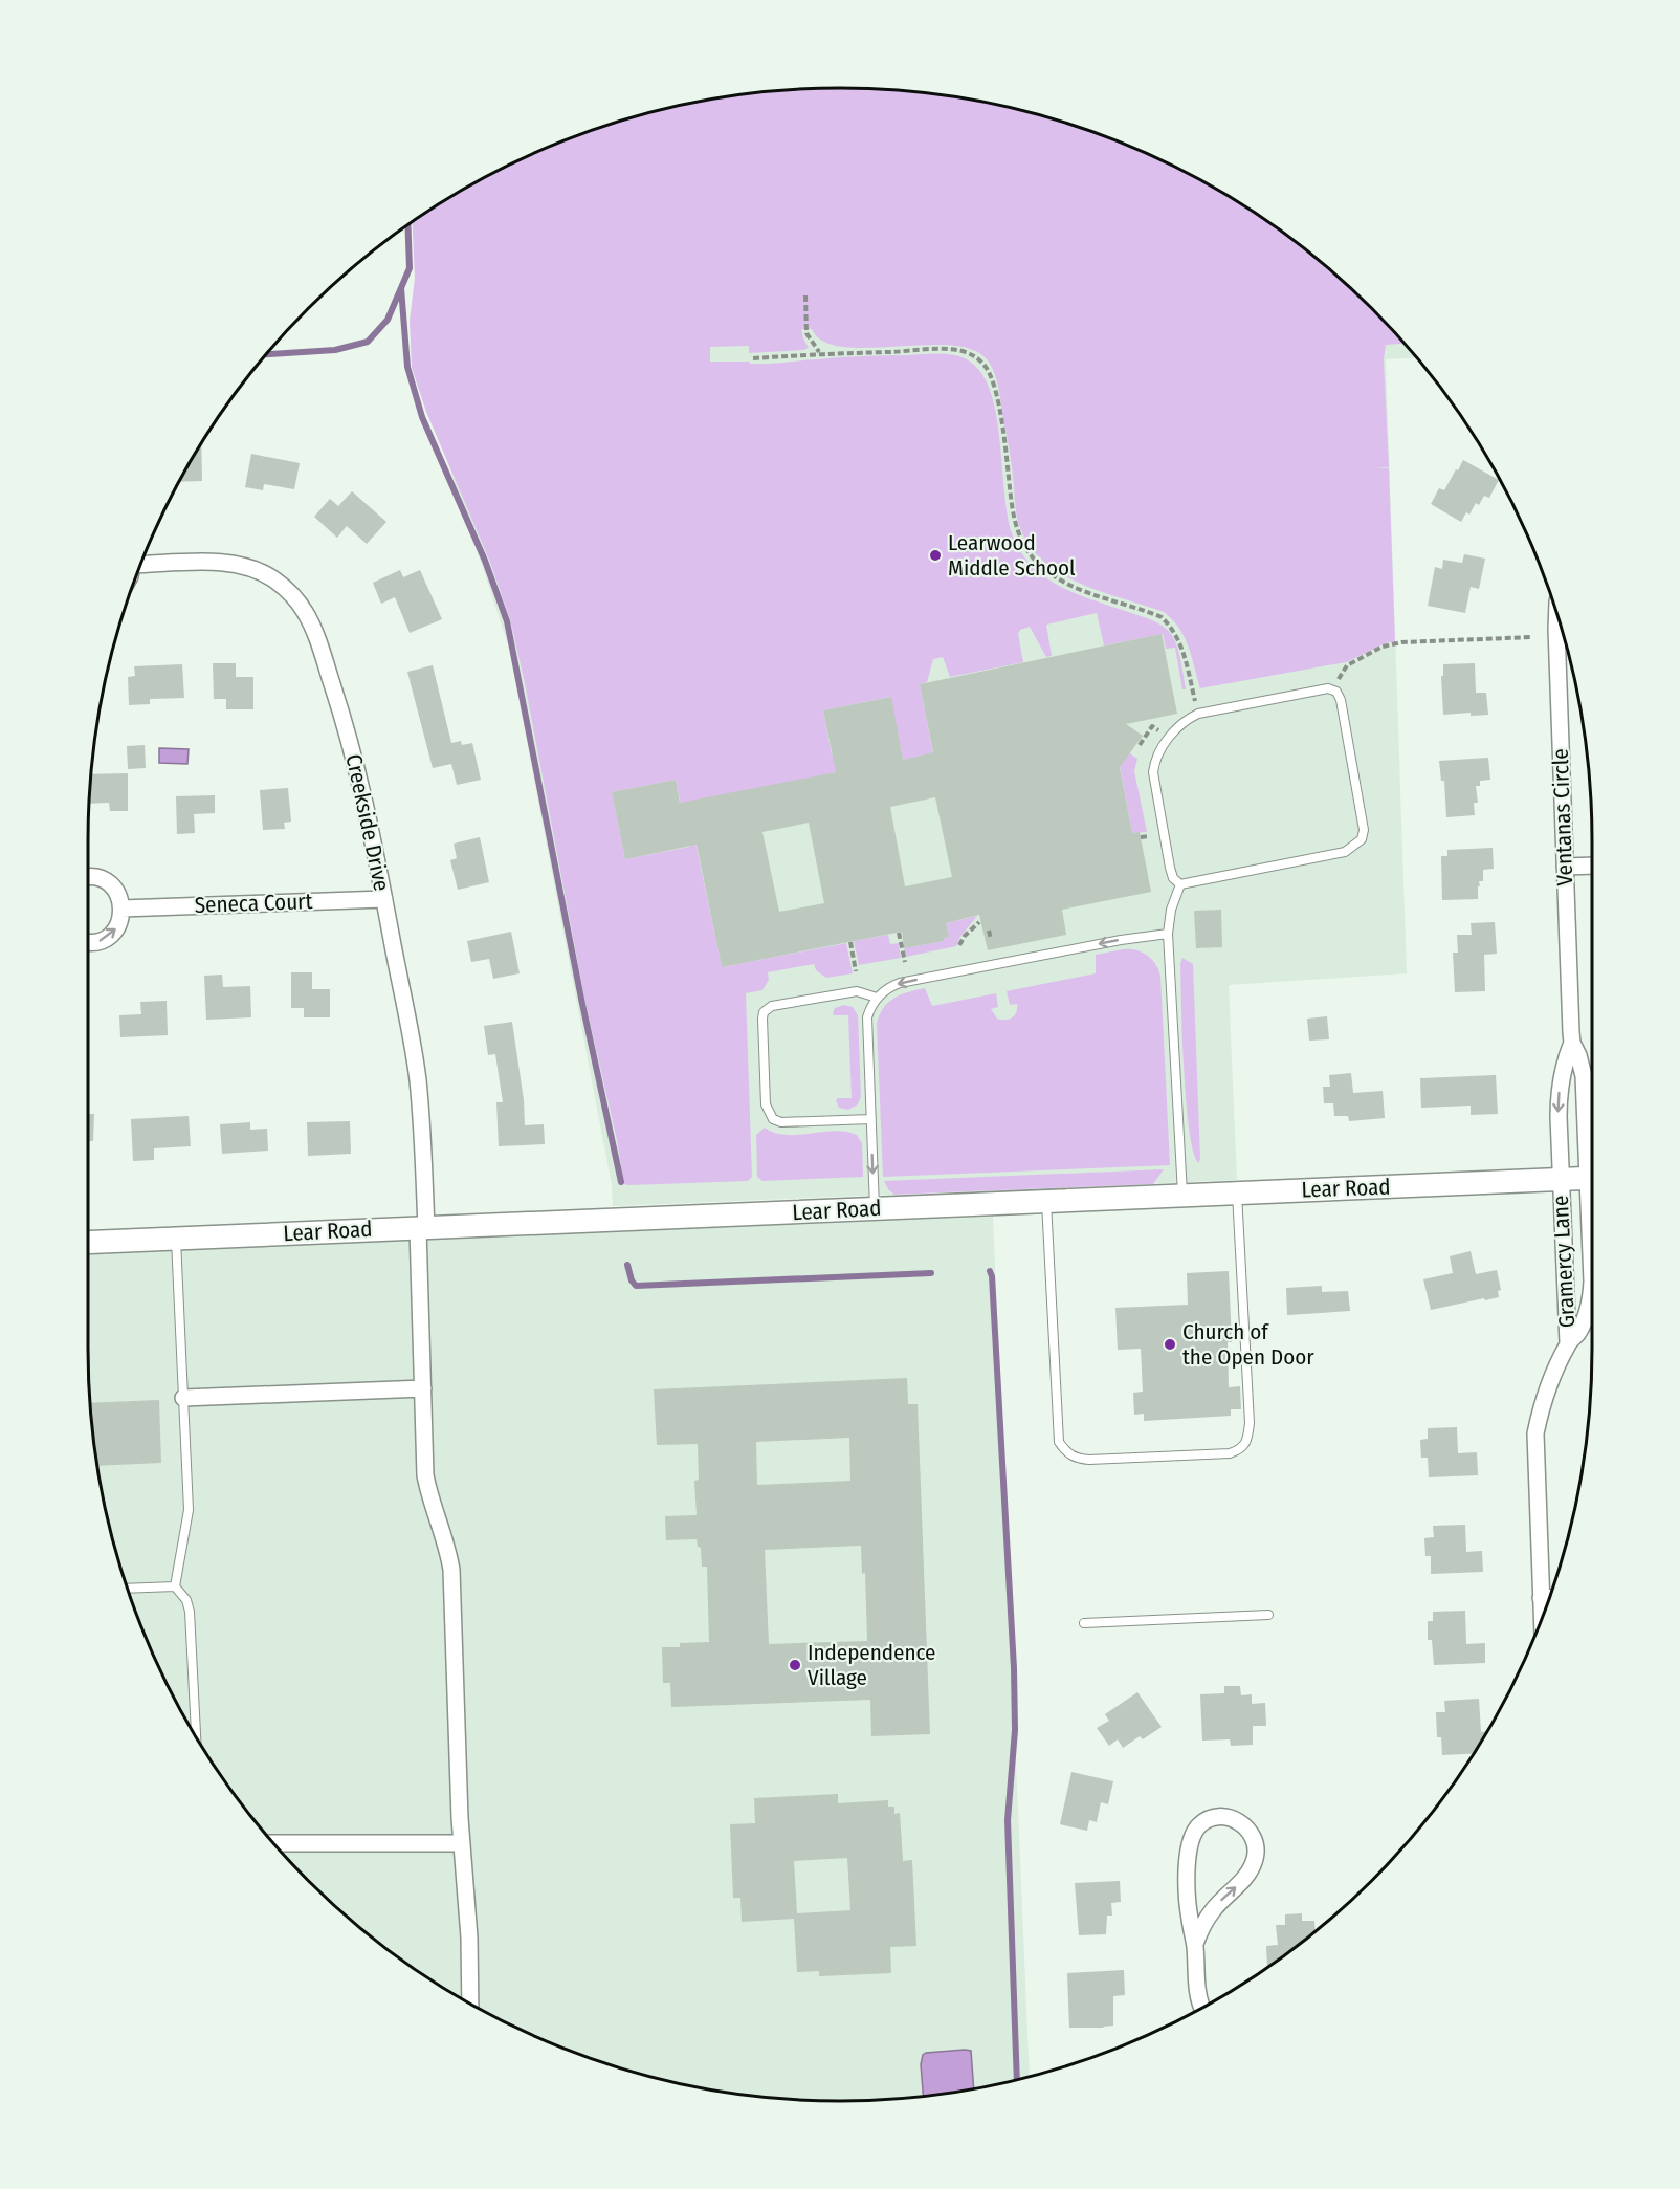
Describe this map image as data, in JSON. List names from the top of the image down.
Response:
{
  "streets": {
    "street": [
      "Ventanas Circle",
      "Creekside Drive",
      "Seneca Court",
      "Lear Road",
      "Gramercy Lane"
    ]
  },
  "crossings": [
    ["Ventanas Circle", "Lear Road"],
    ["Ventanas Circle", "Gramercy Lane"],
    ["Creekside Drive", "Seneca Court"],
    ["Creekside Drive", "Lear Road"],
    ["Lear Road", "Gramercy Lane"]
  ],
  "places": ["Learwood Middle School", "Church of the Open Door", "Independence Village"]
}
